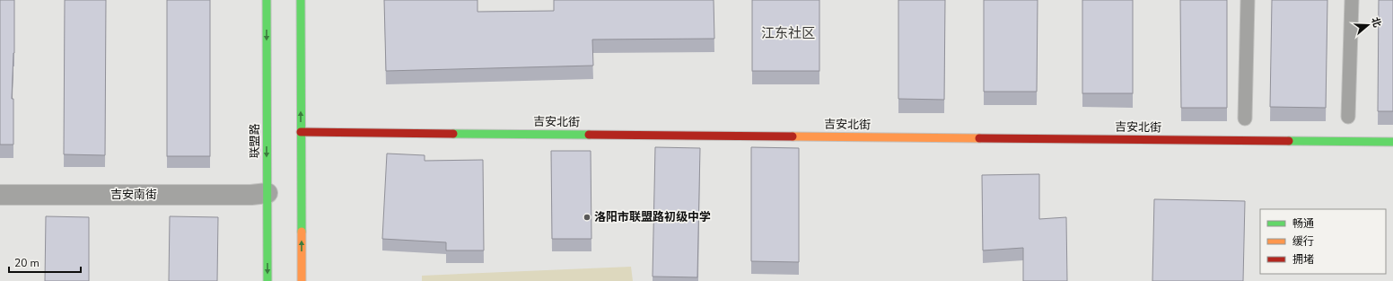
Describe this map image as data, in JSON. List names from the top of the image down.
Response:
{
  "streets": {
    "street": ["吉安北街", "联盟路", "吉安南街"]
  },
  "crossings": [
    ["联盟路", "吉安南街"]
  ],
  "districts": ["江东社区"],
  "places": ["洛阳市联盟路初级中学"],
  "legend": ["畅通", "缓行", "拥堵"],
  "scale_bar": "20 m",
  "north": "right"
}
